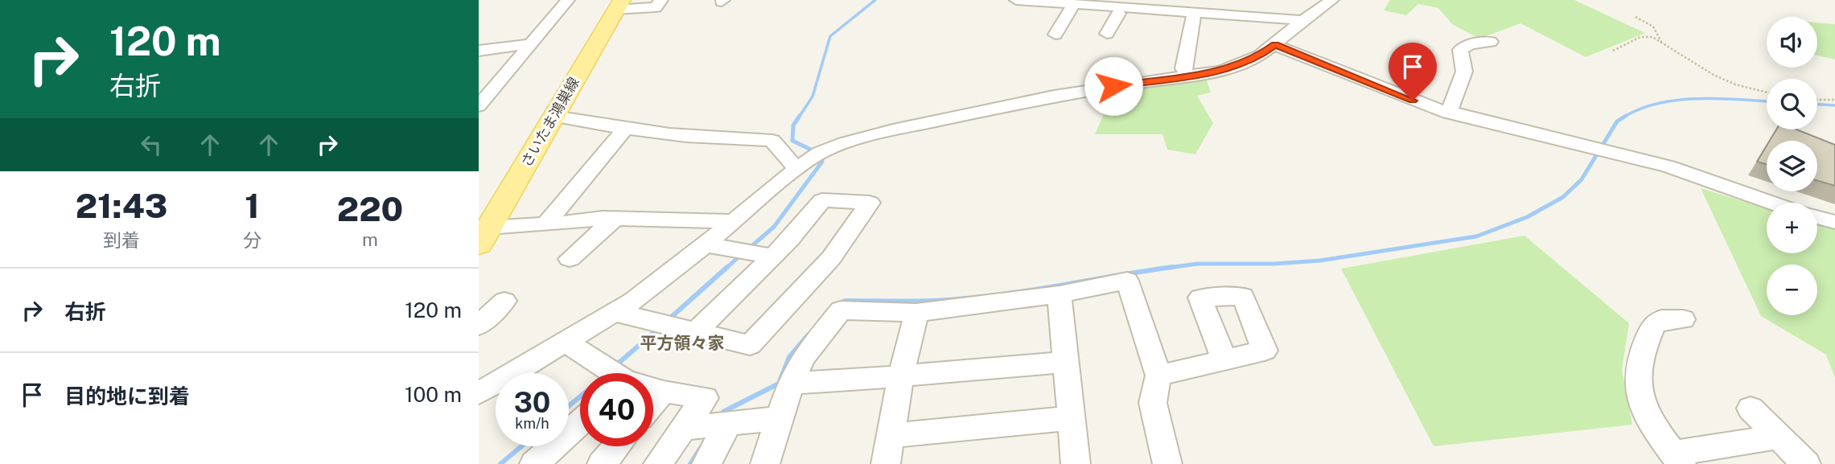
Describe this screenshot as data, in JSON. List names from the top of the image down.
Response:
{
  "streets": {
    "main road": ["さいたま鴻巣線"]
  },
  "districts": ["平方領々家"],
  "page": {
    "turn": ["120 m", "右折"],
    "map_buttons": ["+", "−"],
    "eta": [
      "21:43",
      "到着",
      "1",
      "分",
      "220",
      "m"
    ],
    "list": [
      {
        "name": "右折",
        "value": "120 m"
      },
      {
        "name": "目的地に到着",
        "value": "100 m"
      }
    ],
    "speed": "30 km/h",
    "limit": "40"
  }
}
